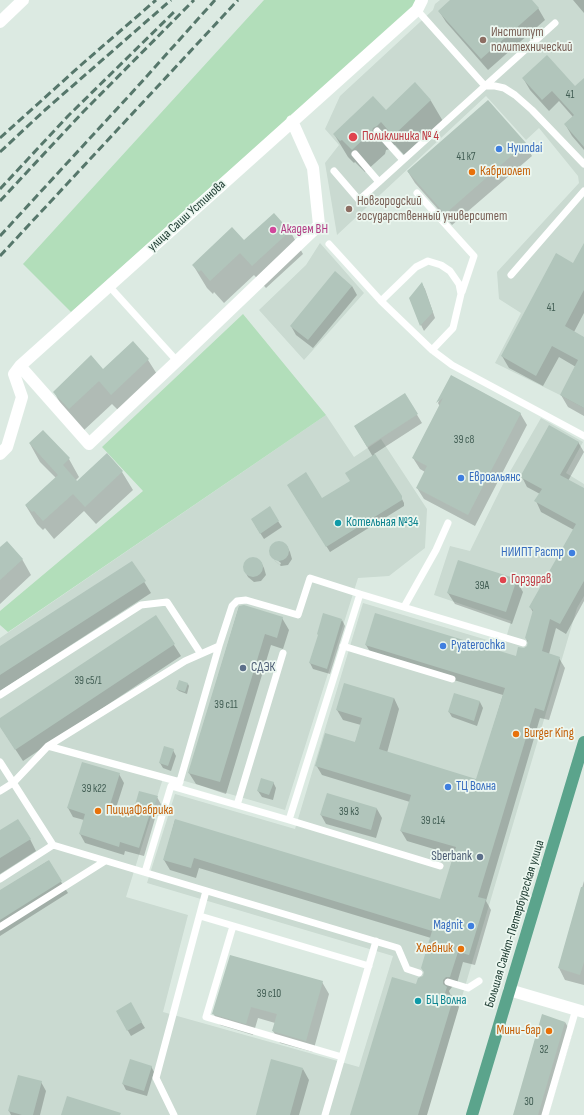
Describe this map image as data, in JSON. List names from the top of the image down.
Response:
{
  "streets": {
    "main road": ["Большая Санкт-Петербургская улица"],
    "street": ["улица Саши Устинова"]
  },
  "places": [
    "Институт политехнический",
    "Поликлиника № 4",
    "Hyundai",
    "Кабриолет",
    "Новгородский государственный университет",
    "Академ ВН",
    "Евроальянс",
    "Котельная №34",
    "НИИПТ Растр",
    "Горздрав",
    "Pyaterochka",
    "СДЭК",
    "Burger King",
    "ТЦ Волна",
    "ПиццаФабрика",
    "Sberbank",
    "Magnit",
    "Хлебник",
    "БЦ Волна",
    "Мини-бар"
  ],
  "house_numbers": [
    "41",
    "41 к7",
    "41",
    "39 с8",
    "39А",
    "39 с5/1",
    "39 с11",
    "39 к22",
    "39 к3",
    "39 с14",
    "39 с10",
    "32",
    "30"
  ]
}
